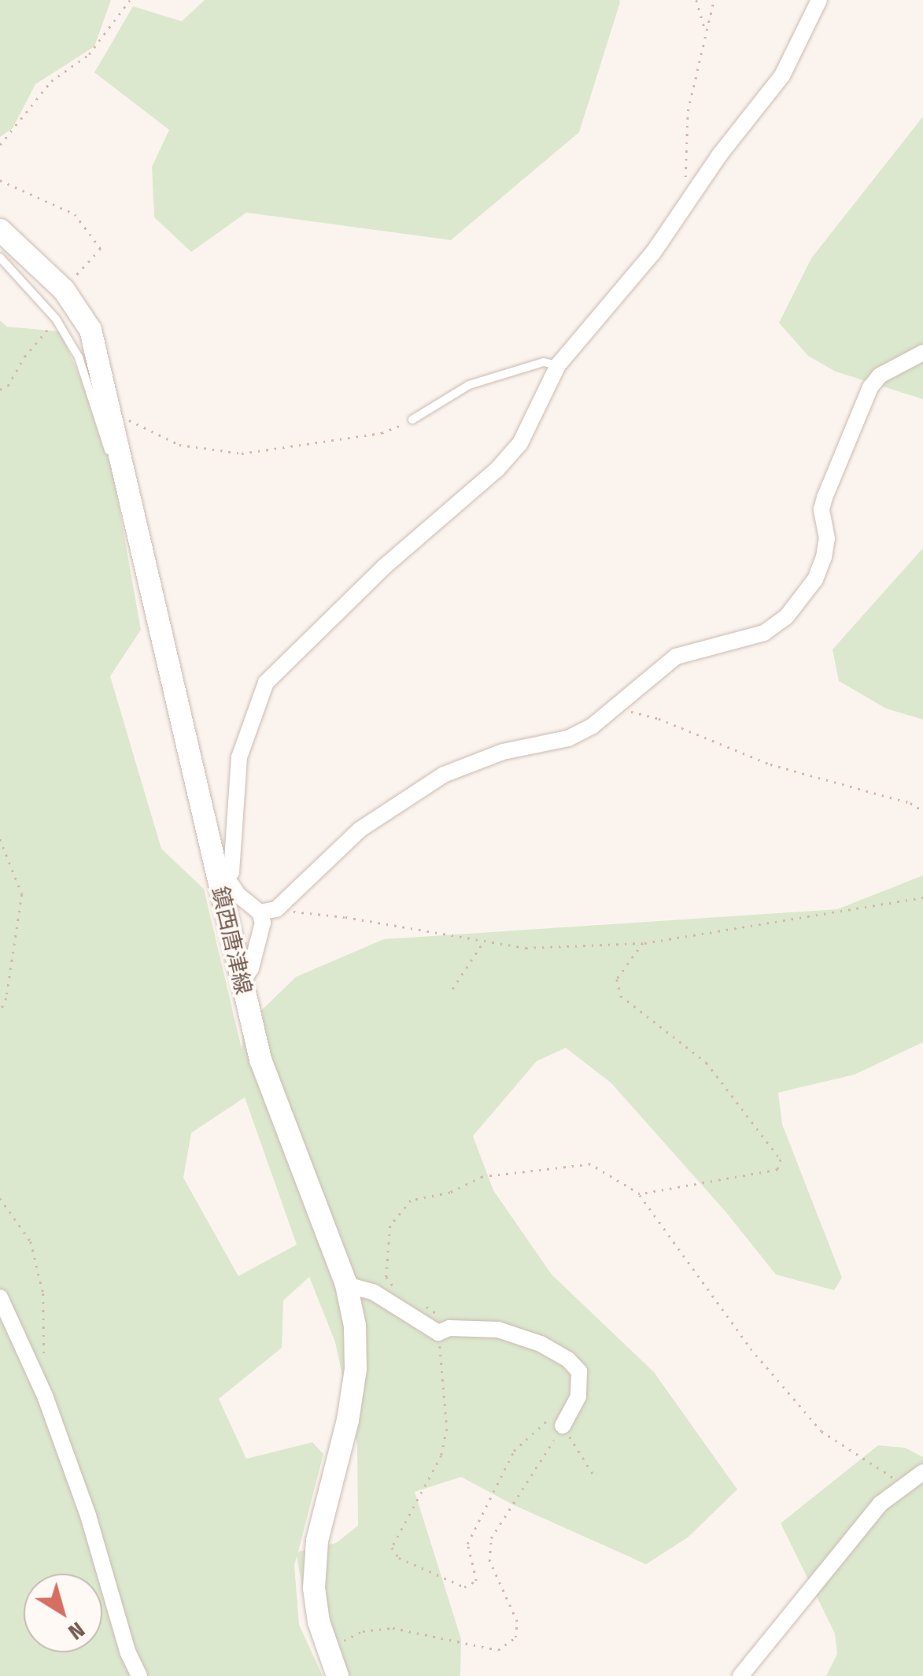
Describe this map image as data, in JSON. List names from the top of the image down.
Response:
{
  "streets": {
    "main road": ["鎮西唐津線"]
  },
  "north": "bottom right"
}
